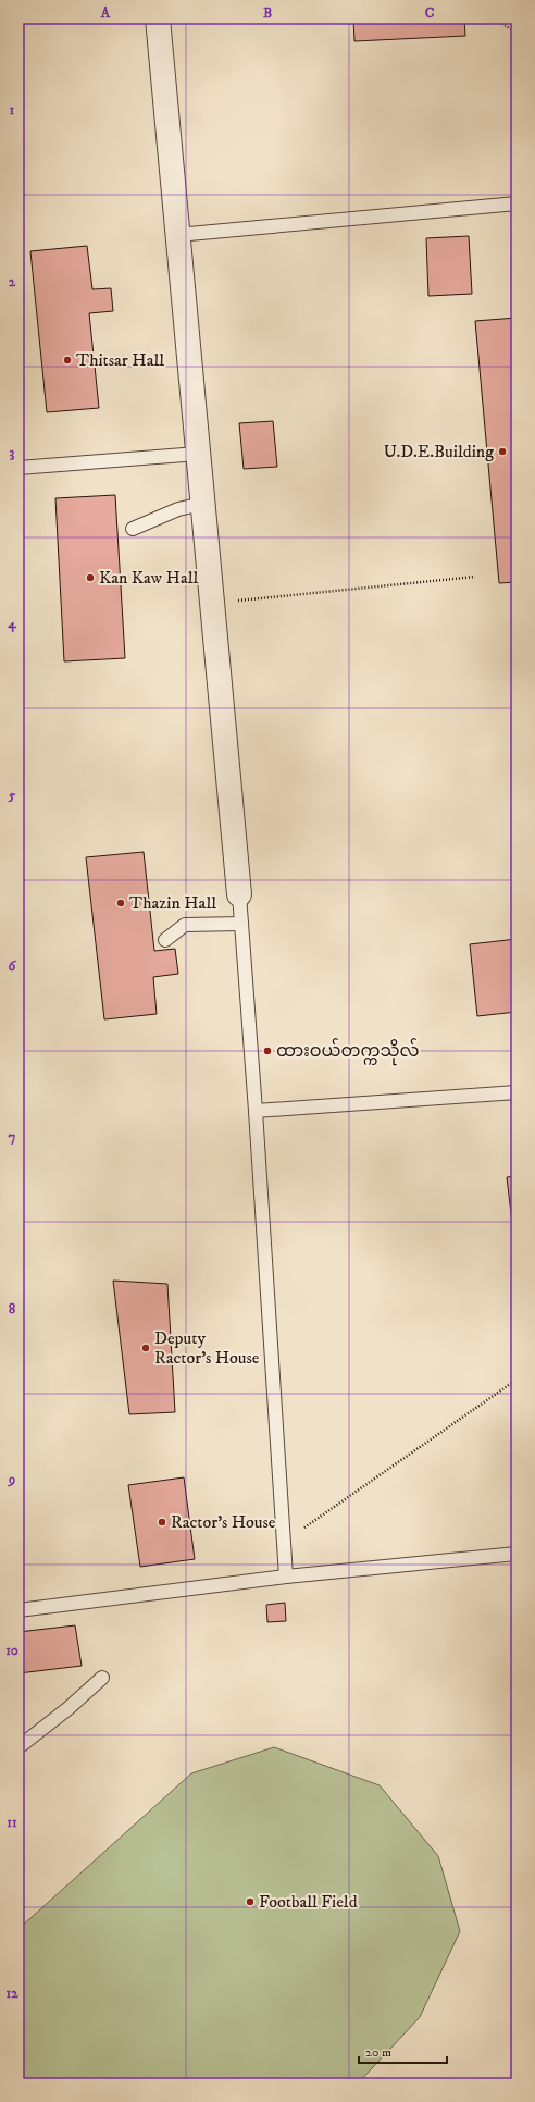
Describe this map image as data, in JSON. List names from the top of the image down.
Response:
{
  "places": [
    "Thitsar Hall",
    "U.D.E.Building",
    "Kan Kaw Hall",
    "Thazin Hall",
    "ထားဝယ်တက္ကသိုလ်",
    "Deputy Ractor's House",
    "Ractor's House",
    "Football Field"
  ],
  "scale_bar": "20 m",
  "grid": {
    "columns": ["A", "B", "C"],
    "rows": [
      "1",
      "2",
      "3",
      "4",
      "5",
      "6",
      "7",
      "8",
      "9",
      "10",
      "11",
      "12"
    ]
  }
}
